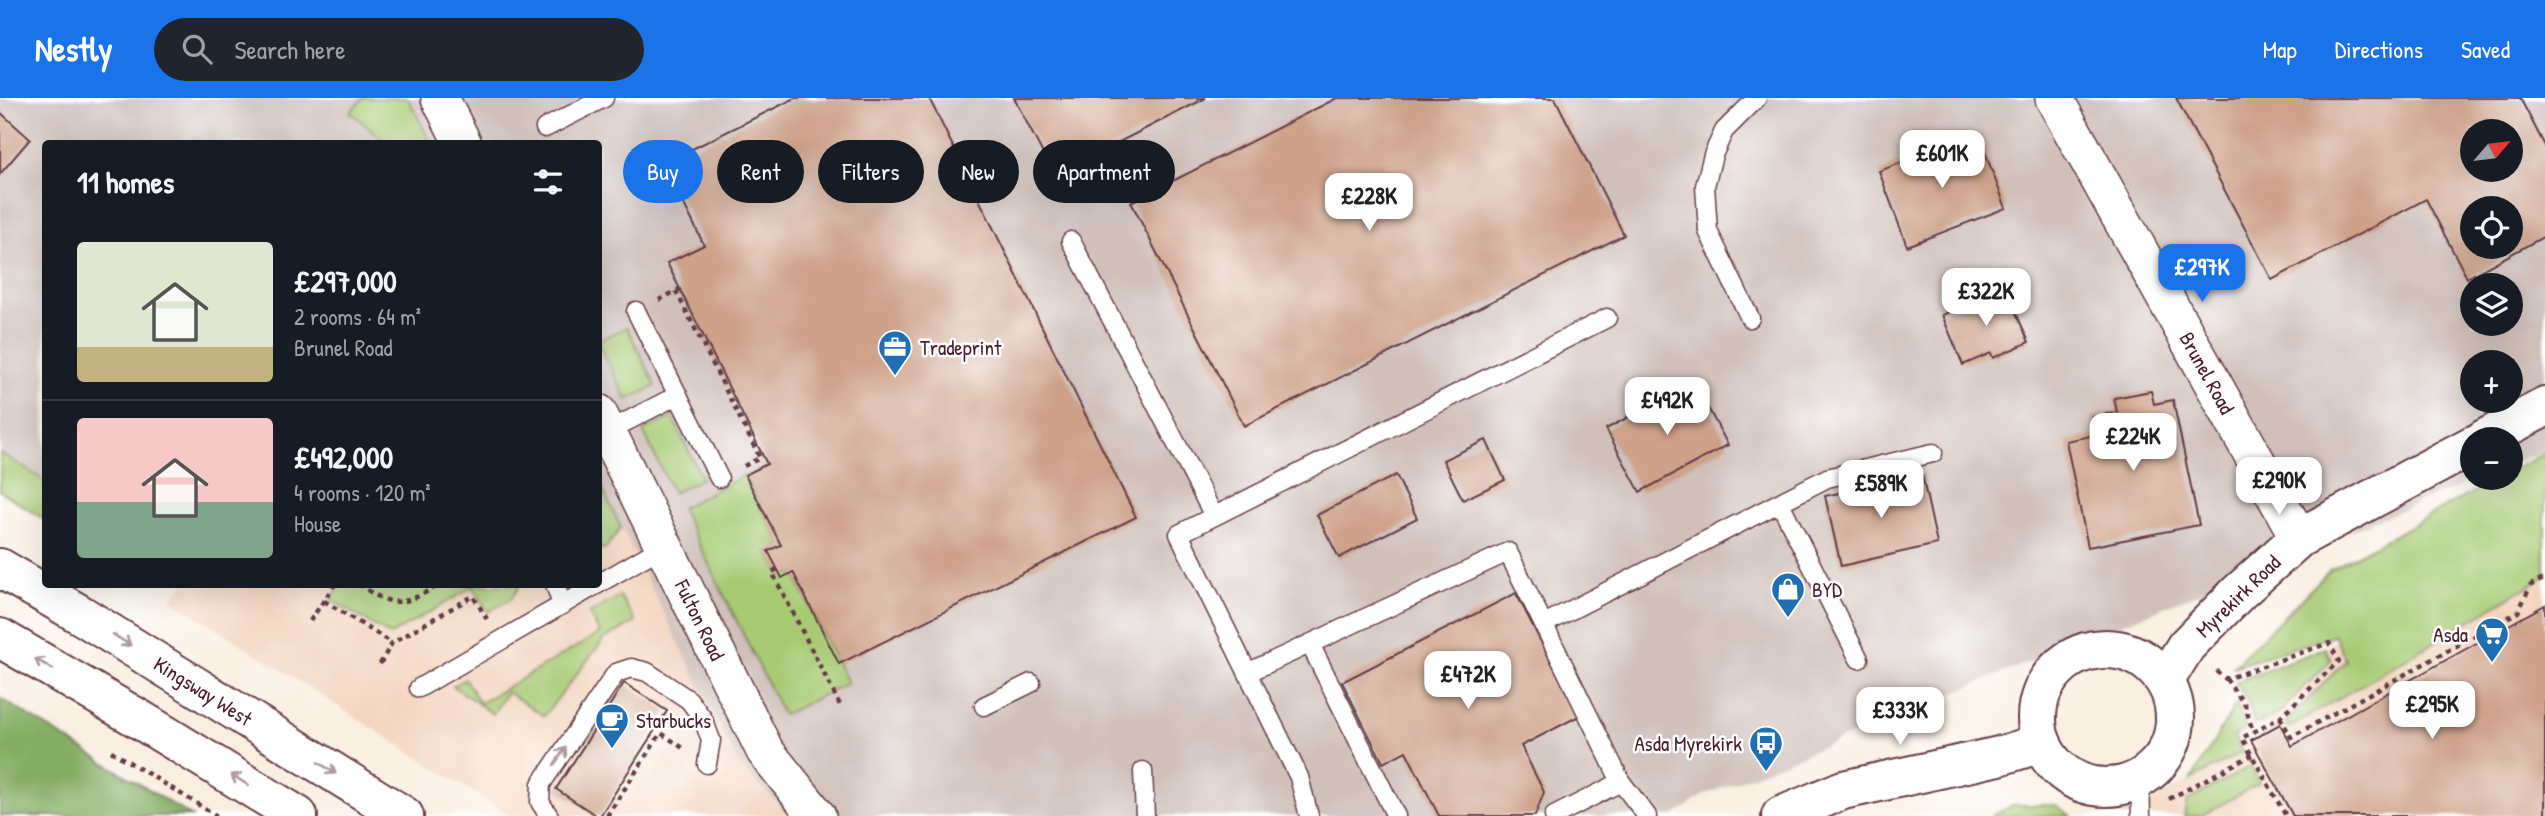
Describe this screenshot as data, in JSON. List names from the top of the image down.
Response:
{
  "streets": {
    "main road": ["Myrekirk Road", "Kingsway West"],
    "street": ["Brunel Road", "Fulton Road"]
  },
  "crossings": [
    ["Brunel Road", "Myrekirk Road"]
  ],
  "places": {
    "office": ["Tradeprint"],
    "shop": ["BYD"],
    "supermarket": ["Asda"],
    "cafe": ["Starbucks"],
    "bus stop": ["Asda Myrekirk"]
  },
  "north": "top right",
  "page": {
    "header": "Nestly",
    "search": "Search here",
    "nav": ["Map", "Directions", "Saved"],
    "map_buttons": ["+", "−"],
    "price": [
      "£601K",
      "£228K",
      "£297K",
      "£322K",
      "£492K",
      "£224K",
      "£290K",
      "£589K",
      "£472K",
      "£295K",
      "£333K"
    ],
    "chip": [
      "Buy",
      "Rent",
      "Filters",
      "New",
      "Apartment"
    ],
    "heading": "11 homes",
    "list": [
      {
        "name": "£297,000",
        "note": "2 rooms · 64 m² · Brunel Road"
      },
      {
        "name": "£492,000",
        "note": "4 rooms · 120 m² · House"
      }
    ]
  }
}
